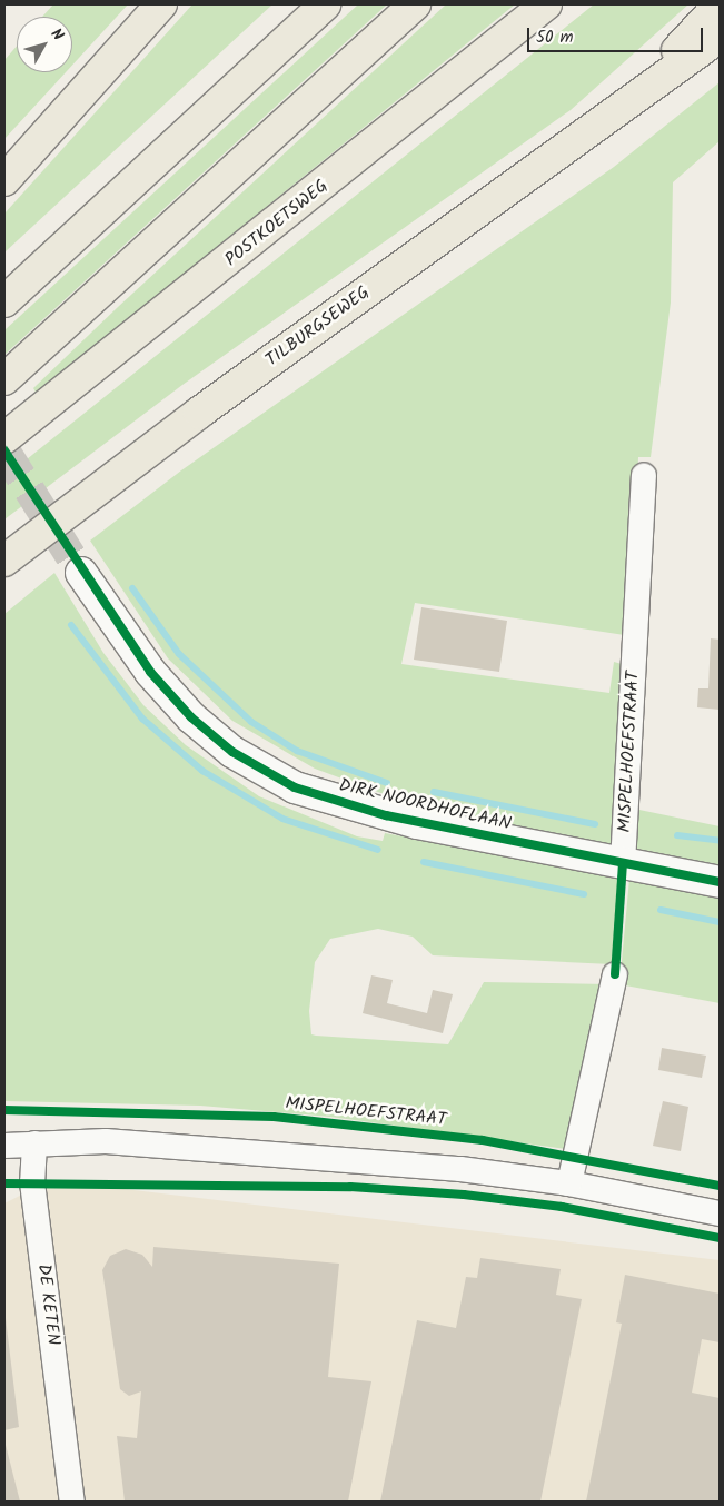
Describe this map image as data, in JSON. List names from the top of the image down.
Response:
{
  "streets": {
    "highway": ["POSTKOETSWEG", "TILBURGSEWEG"],
    "street": ["MISPELHOEFSTRAAT", "DIRK NOORDHOFLAAN", "DE KETEN"]
  },
  "crossings": [
    ["MISPELHOEFSTRAAT", "DIRK NOORDHOFLAAN"]
  ],
  "scale_bar": "50 m",
  "north": "top right"
}
